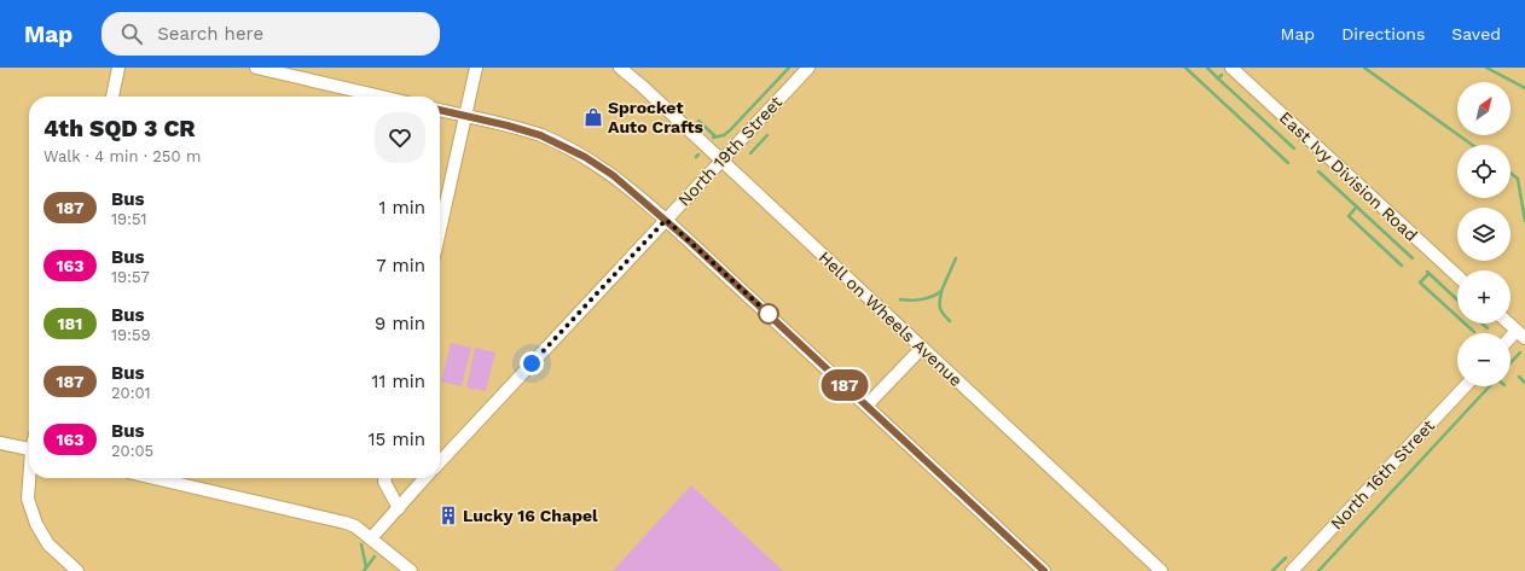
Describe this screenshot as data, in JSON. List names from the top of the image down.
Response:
{
  "streets": {
    "street": [
      "North 19th Street",
      "East Ivy Division Road",
      "Hell on Wheels Avenue",
      "North 16th Street"
    ]
  },
  "crossings": [
    ["North 19th Street", "Hell on Wheels Avenue"]
  ],
  "places": {
    "shop": ["Sprocket Auto Crafts"],
    "building": ["Lucky 16 Chapel"]
  },
  "lines": ["bus line 187"],
  "north": "top right",
  "page": {
    "header": "Map",
    "search": "Search here",
    "nav": ["Map", "Directions", "Saved"],
    "on_map": "187",
    "map_buttons": ["+", "−"],
    "heading": ["4th SQD 3 CR", "Walk · 4 min · 250 m"],
    "list": [
      {
        "mark": "187",
        "name": "Bus",
        "note": "19:51",
        "value": "1 min"
      },
      {
        "mark": "163",
        "name": "Bus",
        "note": "19:57",
        "value": "7 min"
      },
      {
        "mark": "181",
        "name": "Bus",
        "note": "19:59",
        "value": "9 min"
      },
      {
        "mark": "187",
        "name": "Bus",
        "note": "20:01",
        "value": "11 min"
      },
      {
        "mark": "163",
        "name": "Bus",
        "note": "20:05",
        "value": "15 min"
      }
    ]
  }
}
